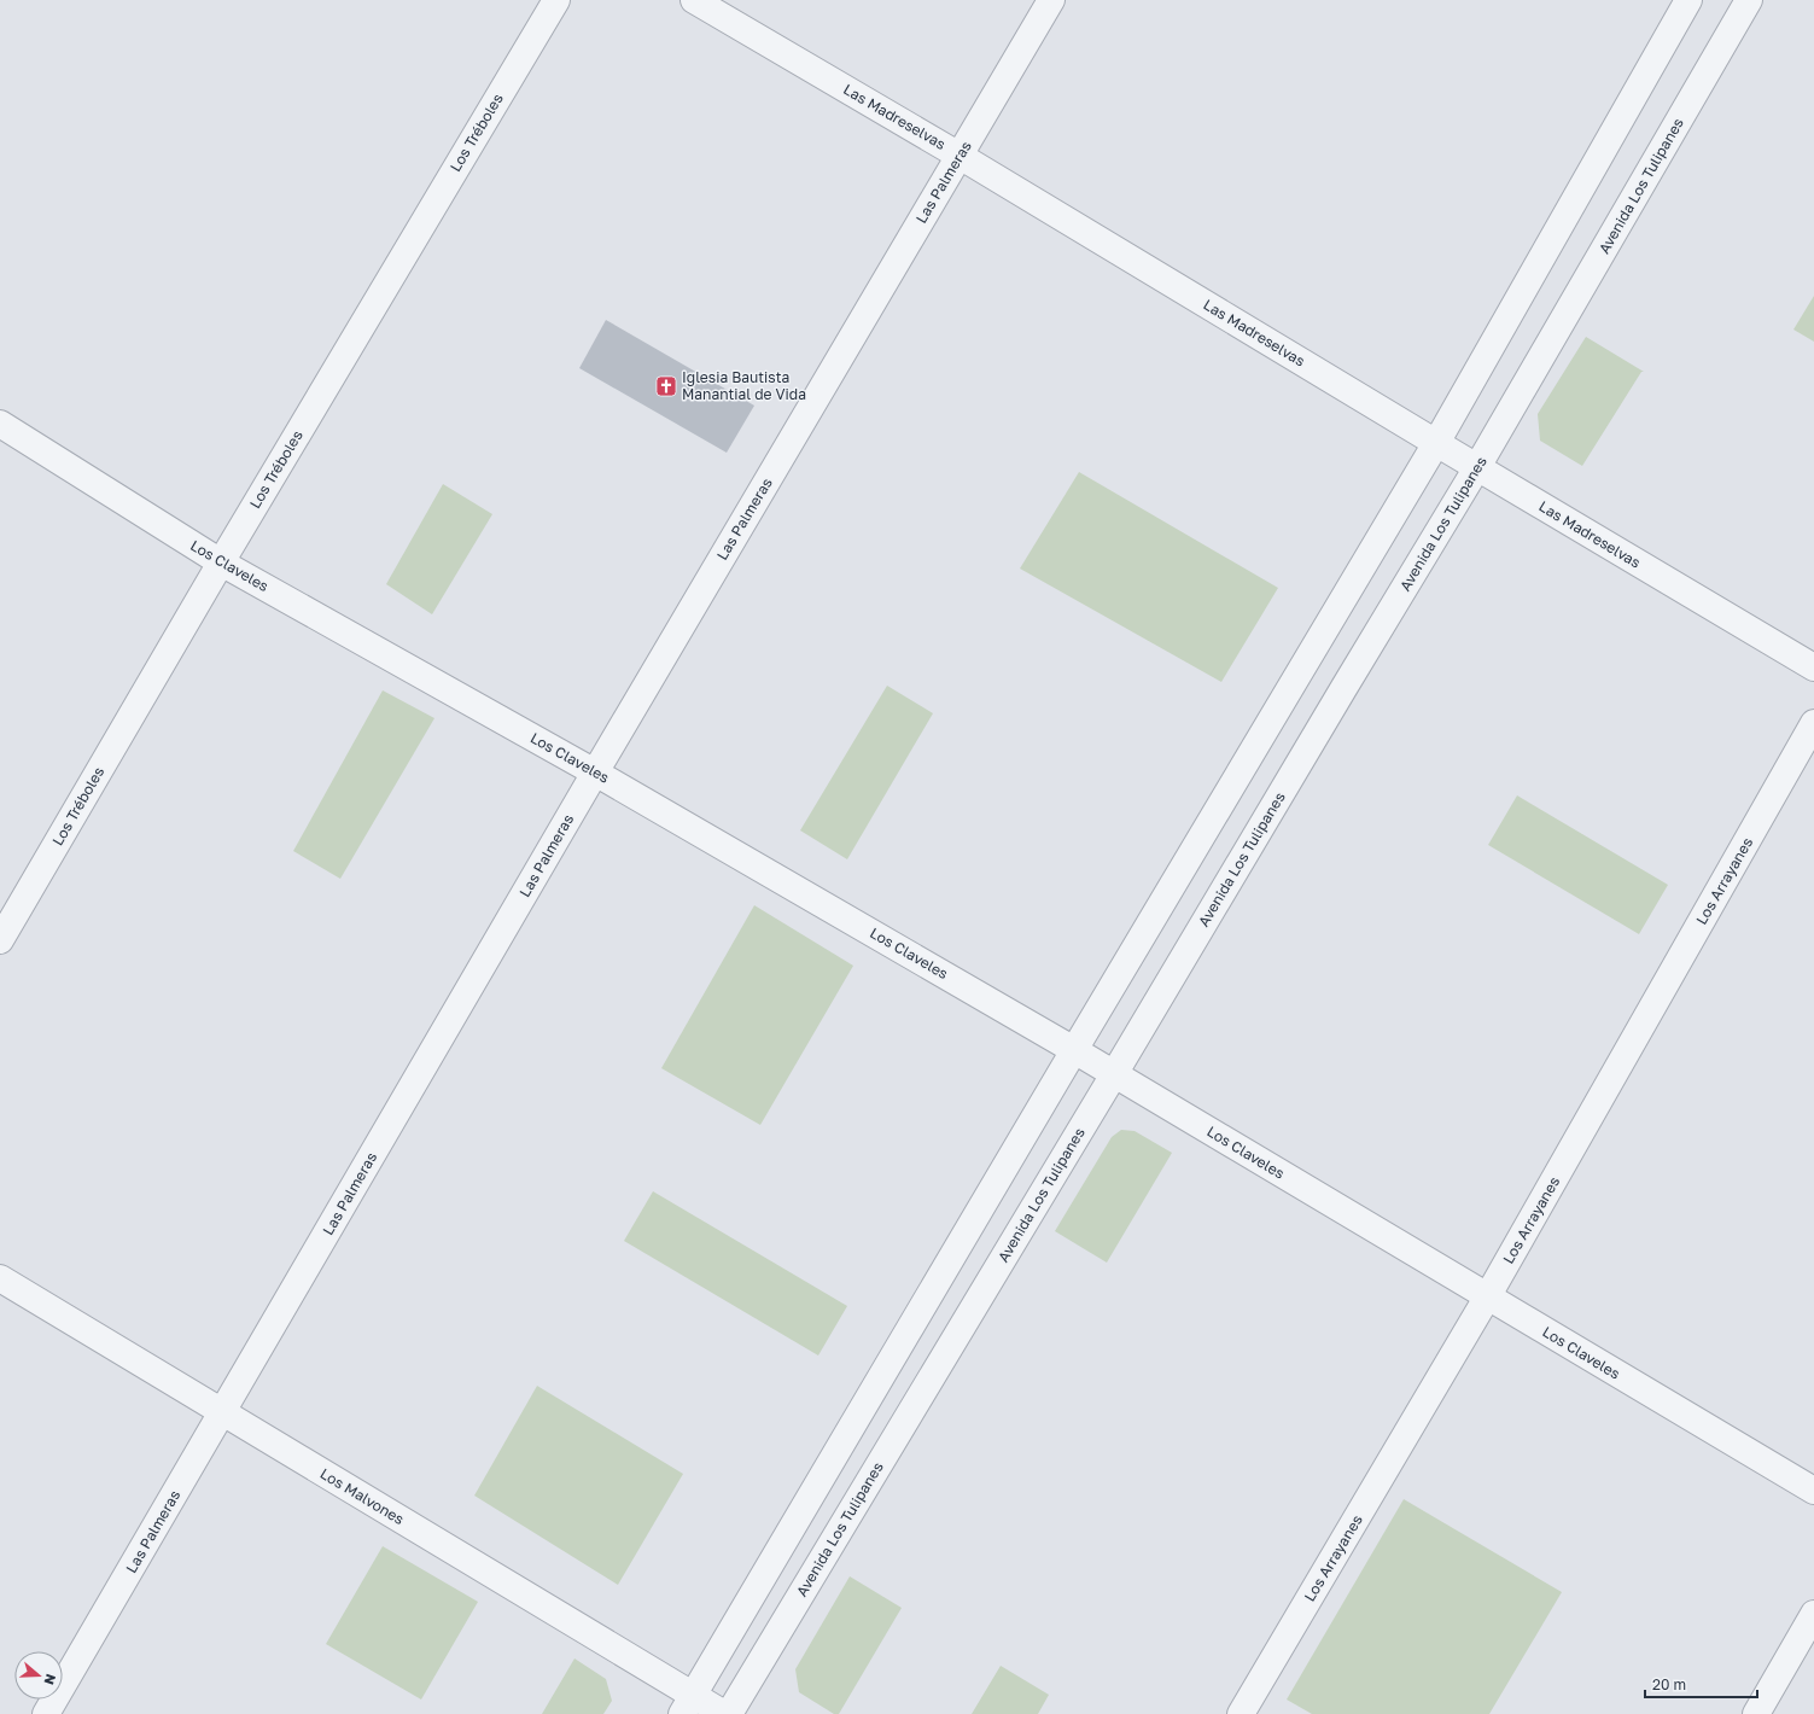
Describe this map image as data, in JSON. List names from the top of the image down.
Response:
{
  "streets": {
    "street": [
      "Las Madreselvas",
      "Los Tréboles",
      "Las Palmeras",
      "Avenida Los Tulipanes",
      "Los Claveles",
      "Los Arrayanes",
      "Los Malvones"
    ]
  },
  "crossings": [
    ["Las Madreselvas", "Las Palmeras"],
    ["Las Madreselvas", "Avenida Los Tulipanes"],
    ["Los Tréboles", "Los Claveles"],
    ["Las Palmeras", "Los Claveles"],
    ["Las Palmeras", "Los Malvones"],
    ["Avenida Los Tulipanes", "Los Claveles"],
    ["Los Claveles", "Los Arrayanes"]
  ],
  "places": {
    "church": ["Iglesia Bautista Manantial de Vida"]
  },
  "scale_bar": "20 m",
  "north": "right"
}
